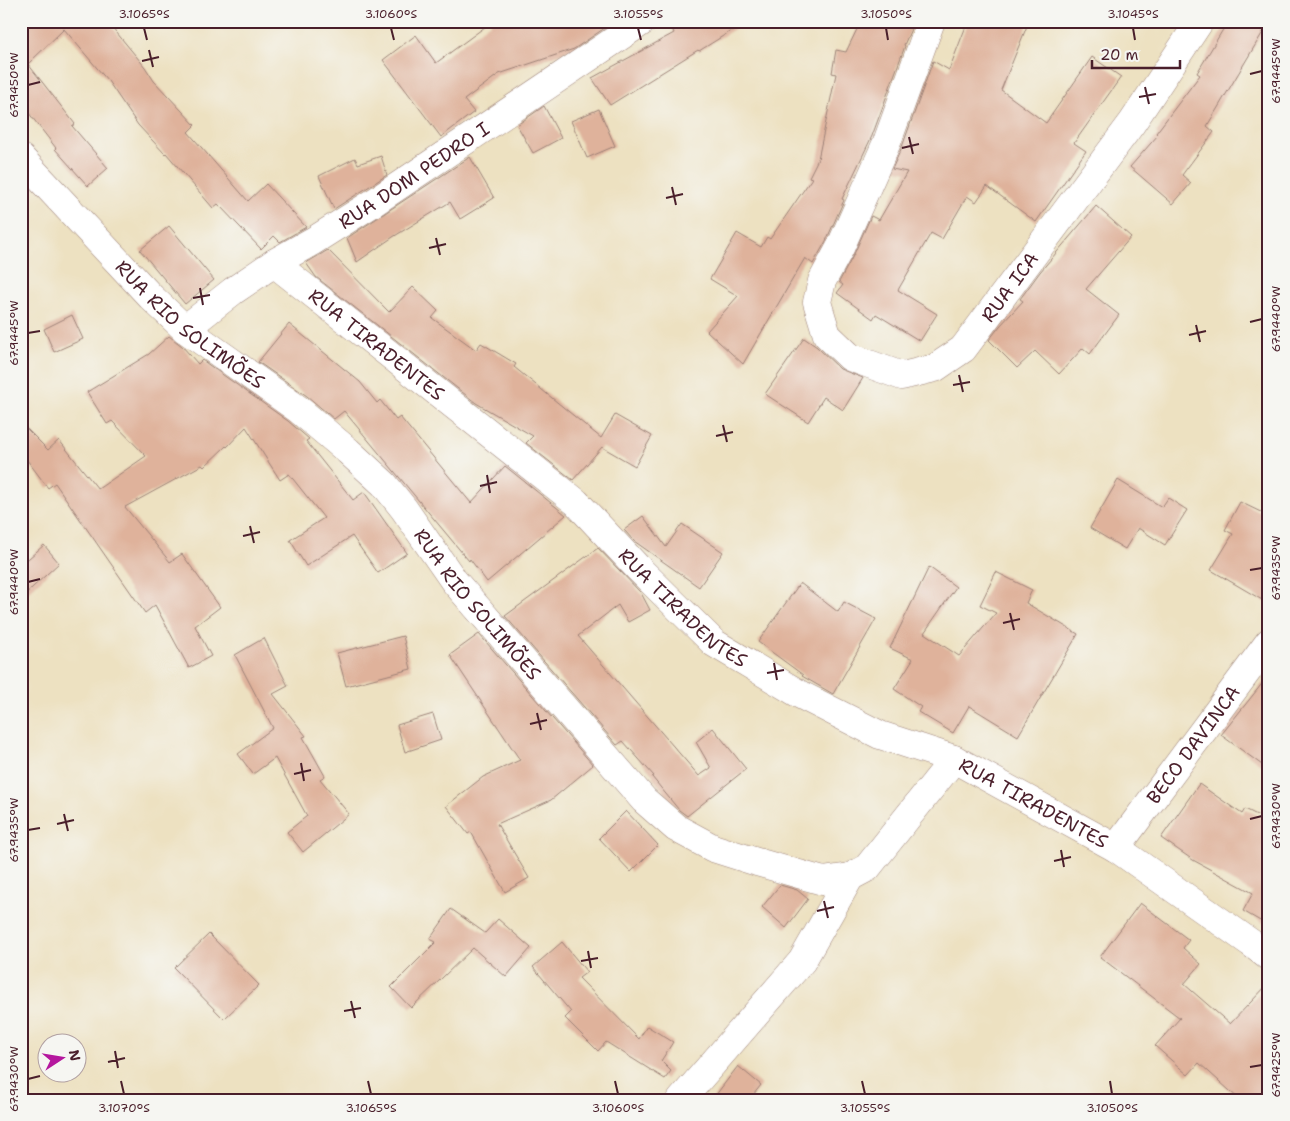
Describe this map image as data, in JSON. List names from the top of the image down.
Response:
{
  "streets": {
    "street": [
      "RUA DOM PEDRO I",
      "RUA ICA",
      "RUA RIO SOLIMÕES",
      "RUA TIRADENTES",
      "BECO DAVINCA"
    ]
  },
  "crossings": [
    ["RUA DOM PEDRO I", "RUA RIO SOLIMÕES"],
    ["RUA DOM PEDRO I", "RUA TIRADENTES"],
    ["RUA RIO SOLIMÕES", "RUA TIRADENTES"],
    ["RUA TIRADENTES", "BECO DAVINCA"]
  ],
  "scale_bar": "20 m",
  "north": "right",
  "coordinates": [
    "3.1065°S",
    "3.1060°S",
    "3.1055°S",
    "3.1050°S",
    "3.1045°S",
    "67.9445°W",
    "67.9450°W",
    "67.9440°W",
    "67.9435°W",
    "67.9430°W",
    "67.9425°W",
    "3.1070°S"
  ]
}
